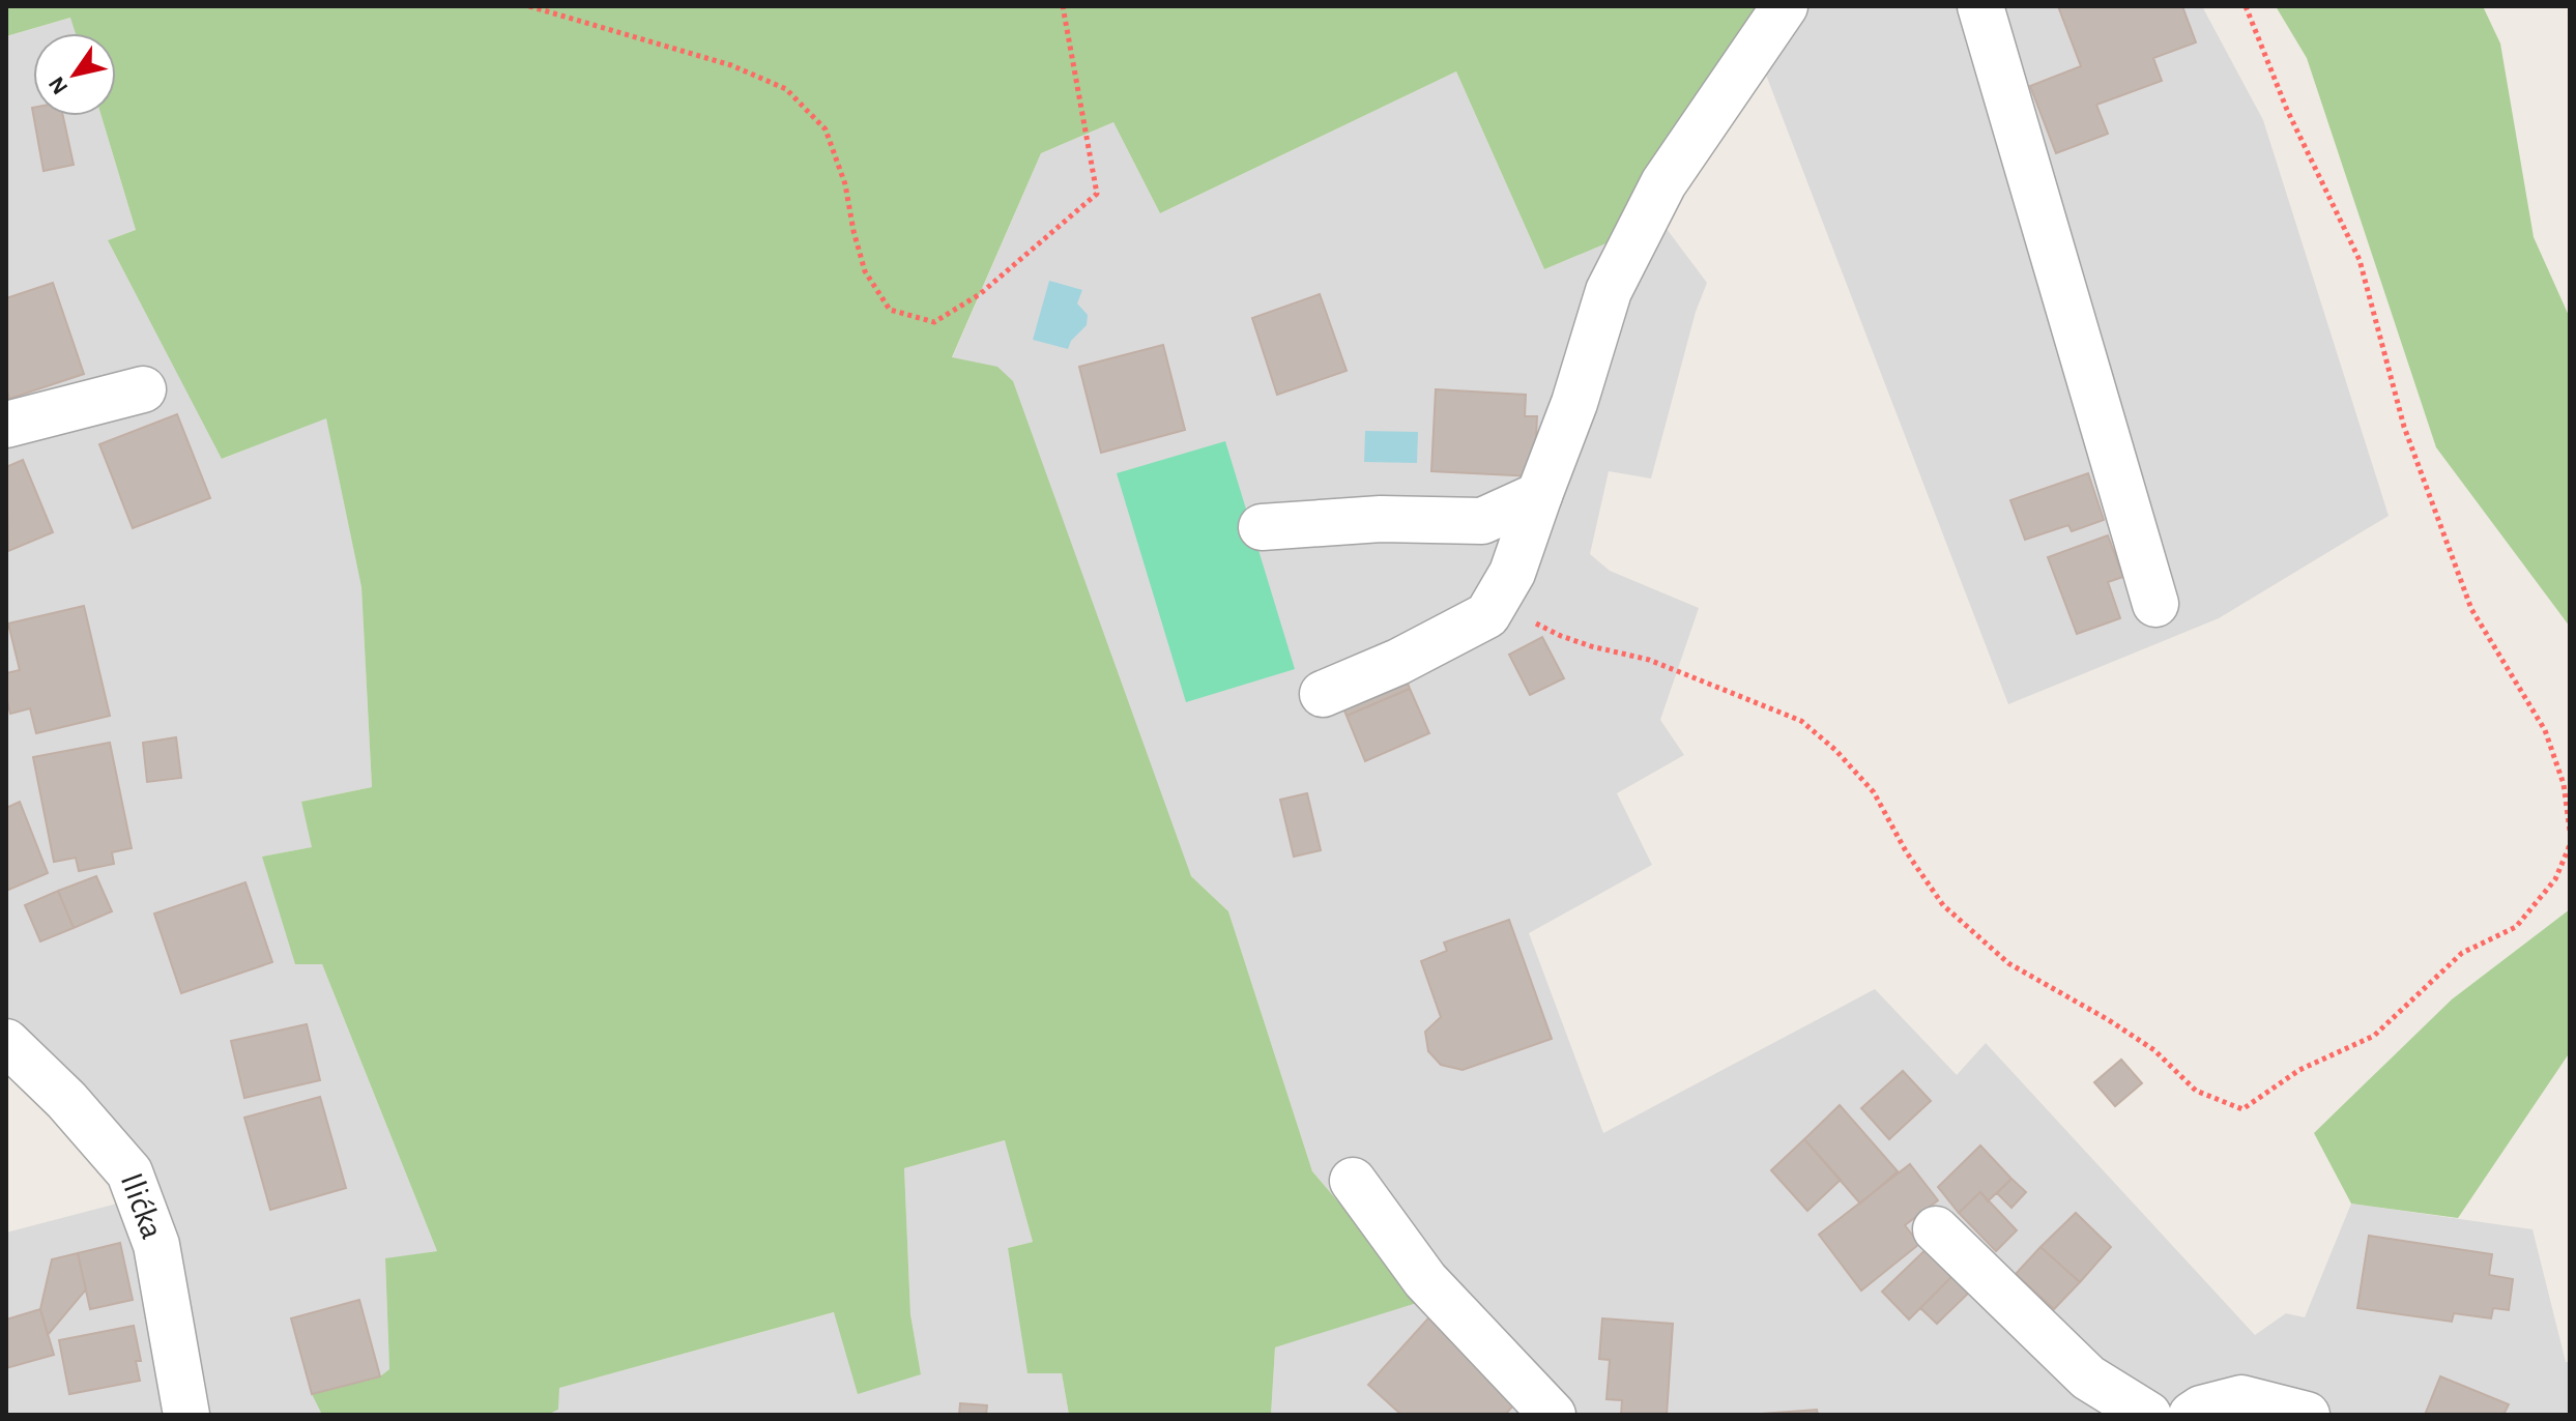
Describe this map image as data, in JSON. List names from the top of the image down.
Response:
{
  "streets": {
    "street": ["Ilićka"]
  },
  "north": "bottom left"
}
